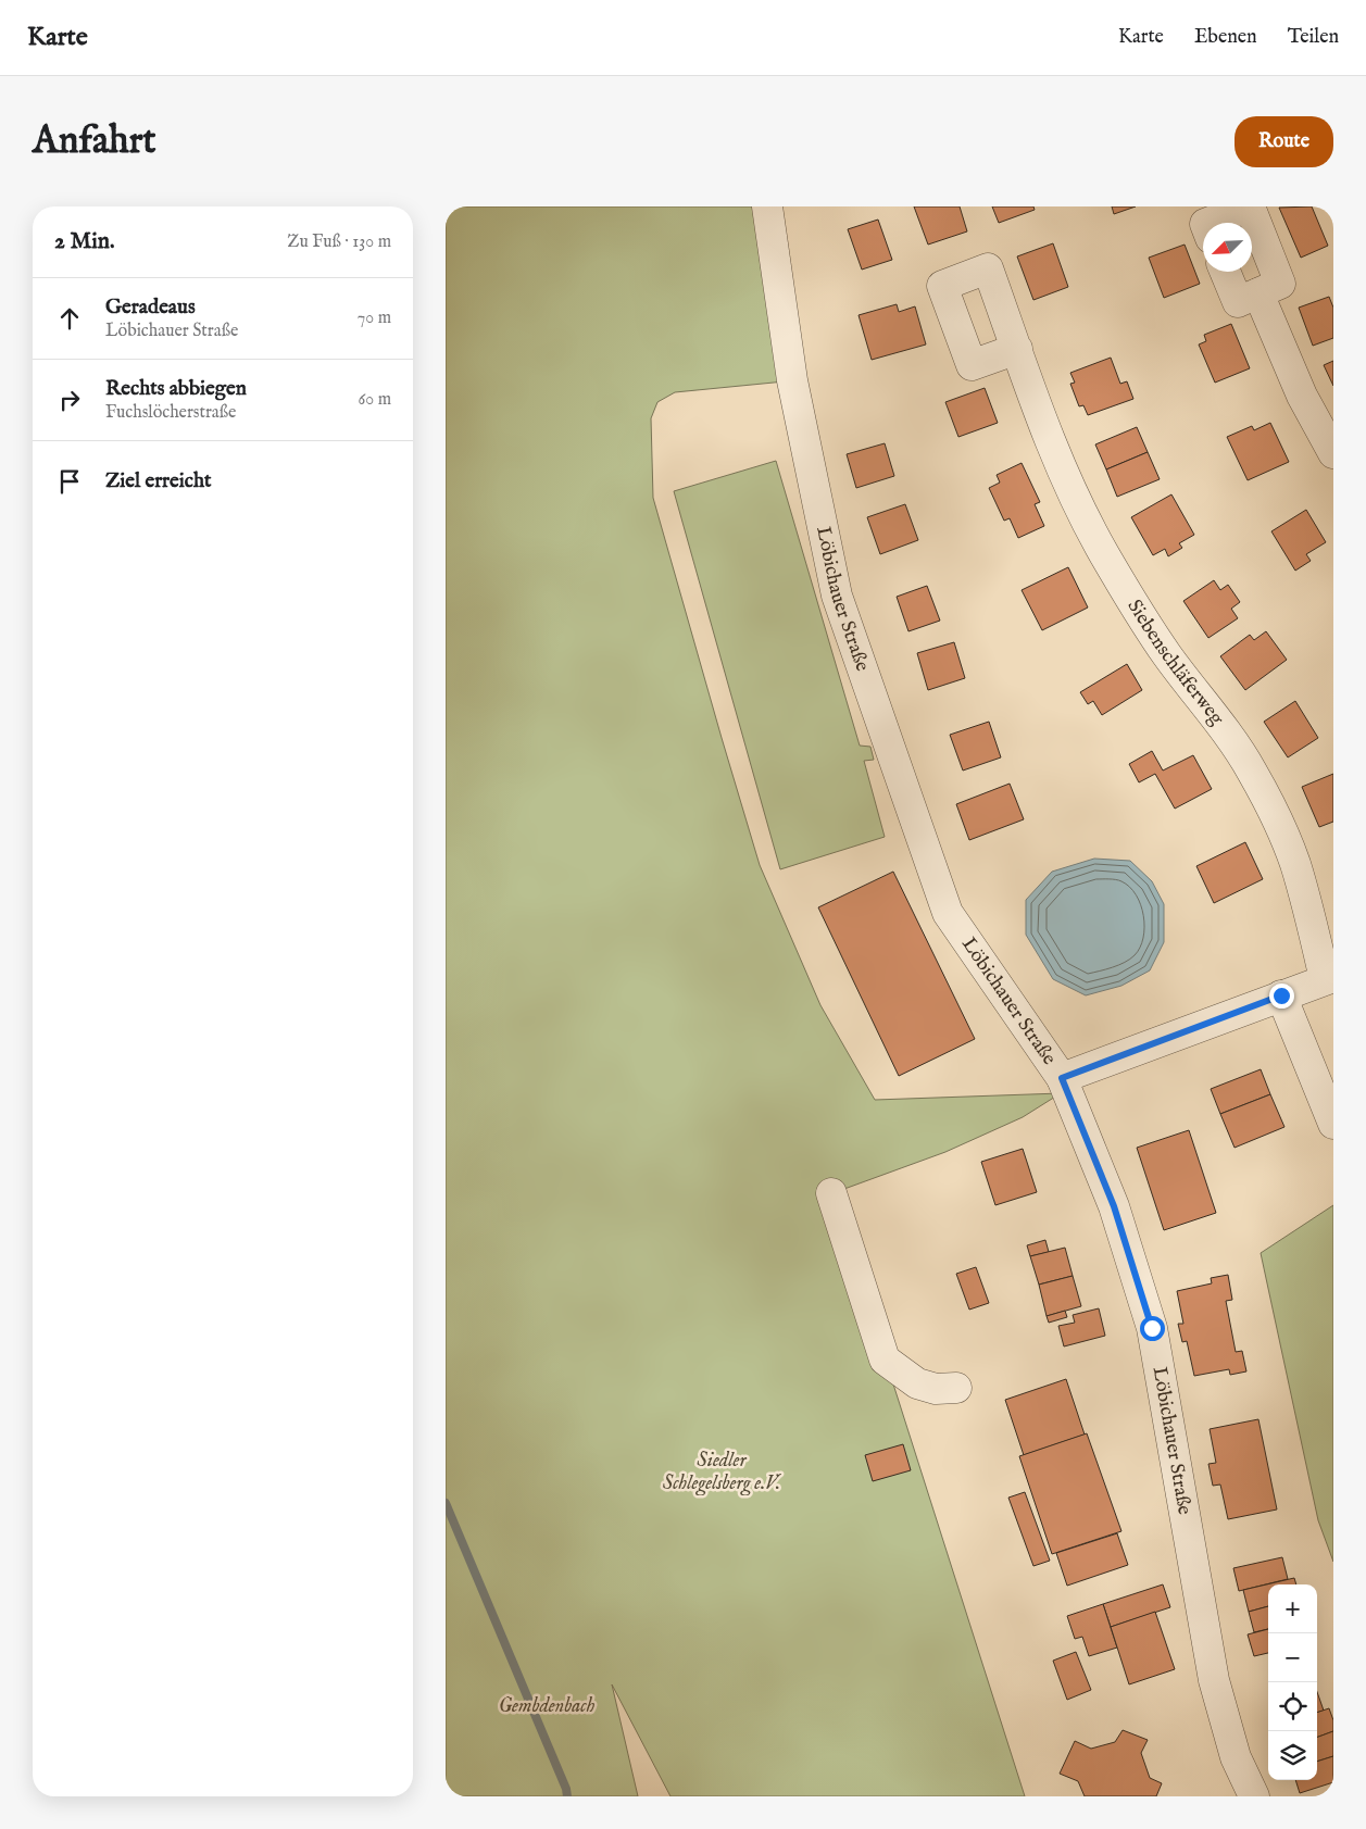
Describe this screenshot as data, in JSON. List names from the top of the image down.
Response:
{
  "streets": {
    "street": ["Löbichauer Straße", "Siebenschläferweg"]
  },
  "parks": ["Siedler Schlegelsberg e.V.", "Gembdenbach"],
  "north": "bottom left",
  "page": {
    "header": "Karte",
    "nav": ["Karte", "Ebenen", "Teilen"],
    "buttons": "Route",
    "title": "Anfahrt",
    "heading": ["2 Min.", "Zu Fuß · 130 m"],
    "list": [
      ["Geradeaus", "Löbichauer Straße", "70 m"],
      ["Rechts abbiegen", "Fuchslöcherstraße", "60 m"],
      "Ziel erreicht"
    ],
    "map_buttons": ["+", "−"]
  }
}
